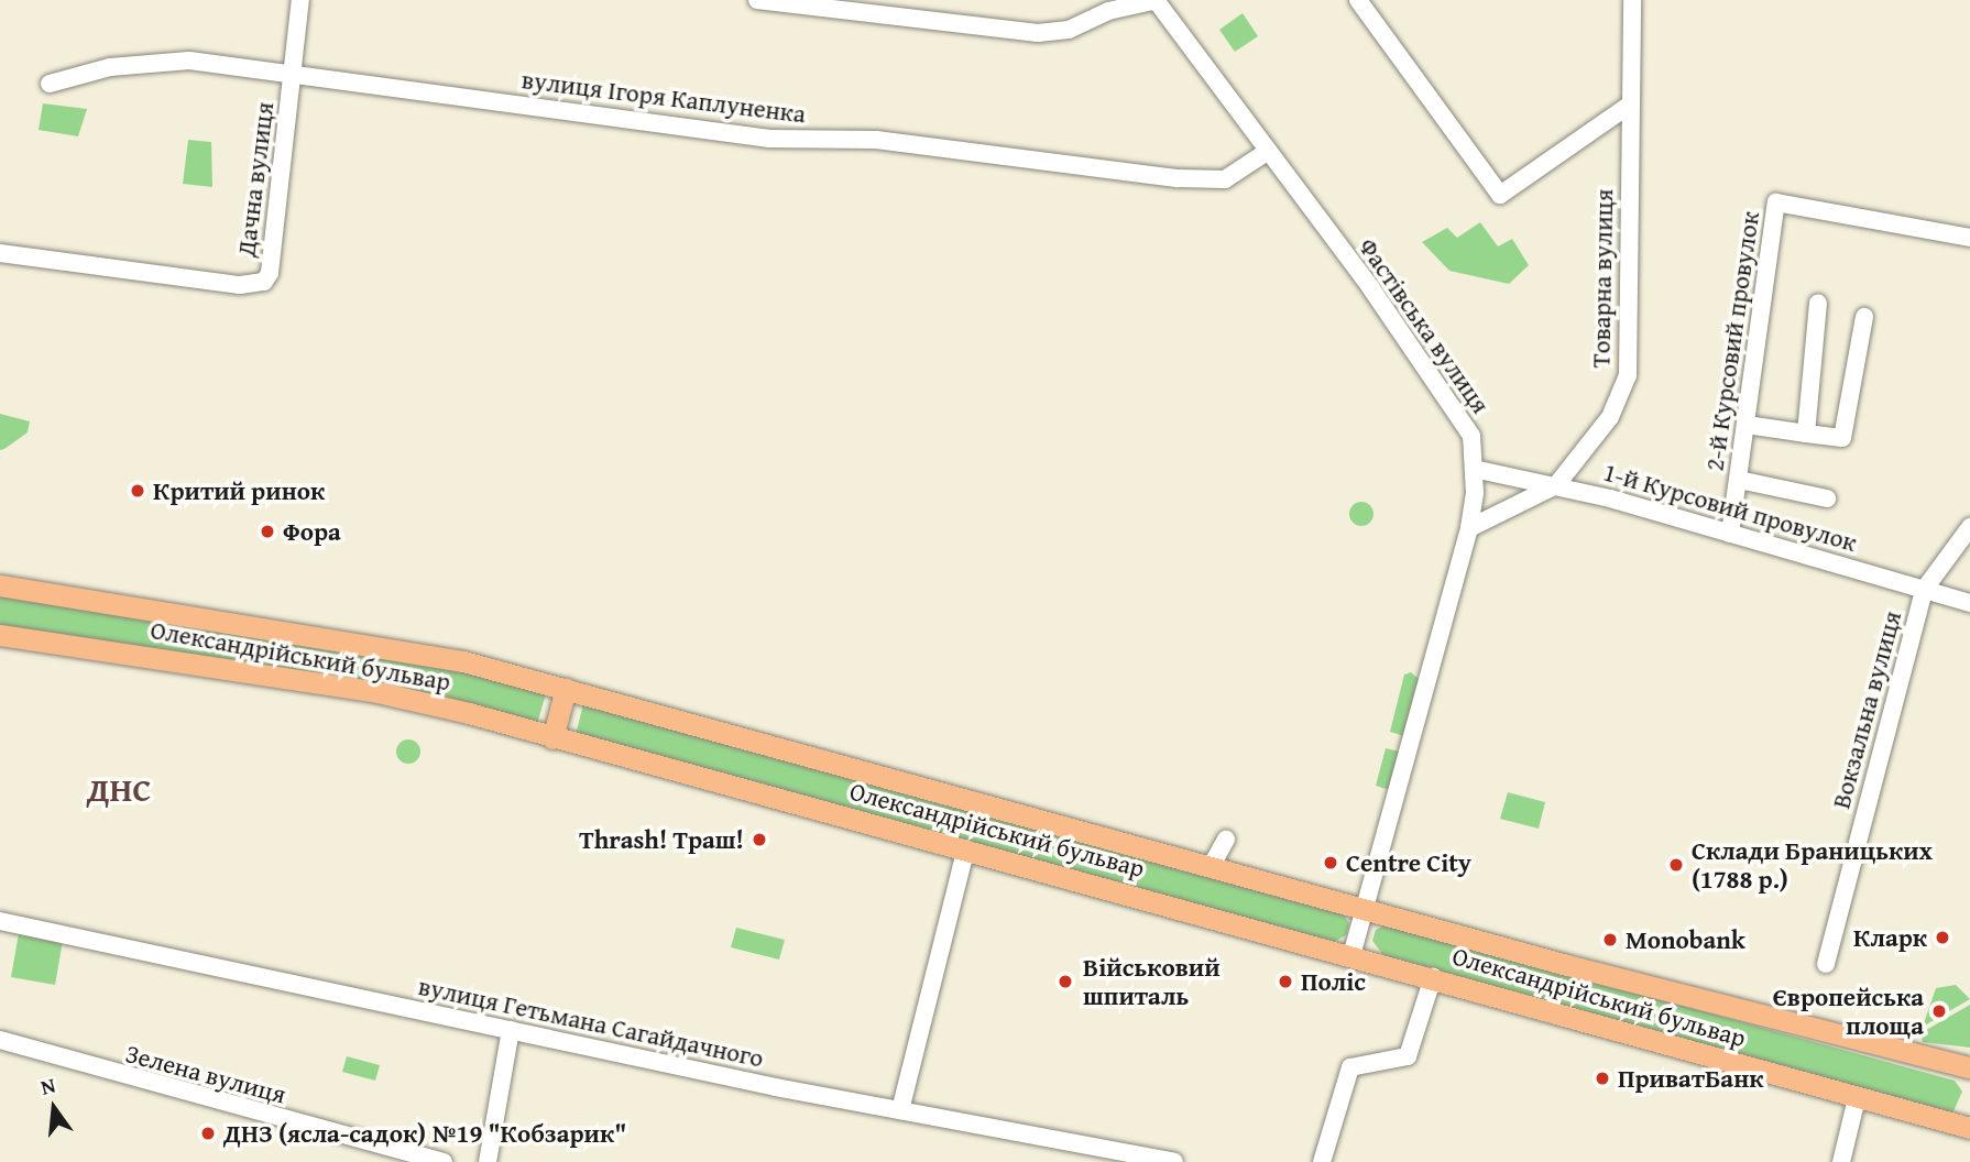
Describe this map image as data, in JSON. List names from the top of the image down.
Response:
{
  "streets": {
    "main road": ["Олександрійський бульвар"],
    "street": [
      "вулиця Ігоря Каплуненка",
      "Дачна вулиця",
      "Товарна вулиця",
      "Фастівська вулиця",
      "2-й Курсовий провулок",
      "1-й Курсовий провулок",
      "Вокзальна вулиця",
      "вулиця Гетьмана Сагайдачного",
      "Зелена вулиця"
    ]
  },
  "crossings": [
    ["вулиця Ігоря Каплуненка", "Дачна вулиця"],
    ["вулиця Ігоря Каплуненка", "Фастівська вулиця"],
    ["Товарна вулиця", "Фастівська вулиця"],
    ["Товарна вулиця", "1-й Курсовий провулок"],
    ["Фастівська вулиця", "1-й Курсовий провулок"],
    ["Фастівська вулиця", "Олександрійський бульвар"],
    ["2-й Курсовий провулок", "1-й Курсовий провулок"],
    ["1-й Курсовий провулок", "Вокзальна вулиця"]
  ],
  "districts": ["ДНС"],
  "places": [
    "Критий ринок",
    "Фора",
    "Thrash! Траш!",
    "Centre City",
    "Склади Браницьких (1788 р.)",
    "Кларк",
    "Monobank",
    "Військовий шпиталь",
    "Поліс",
    "Європейська площа",
    "ПриватБанк",
    "ДНЗ (ясла-садок) №19 \"Кобзарик\""
  ],
  "north": "top"
}
